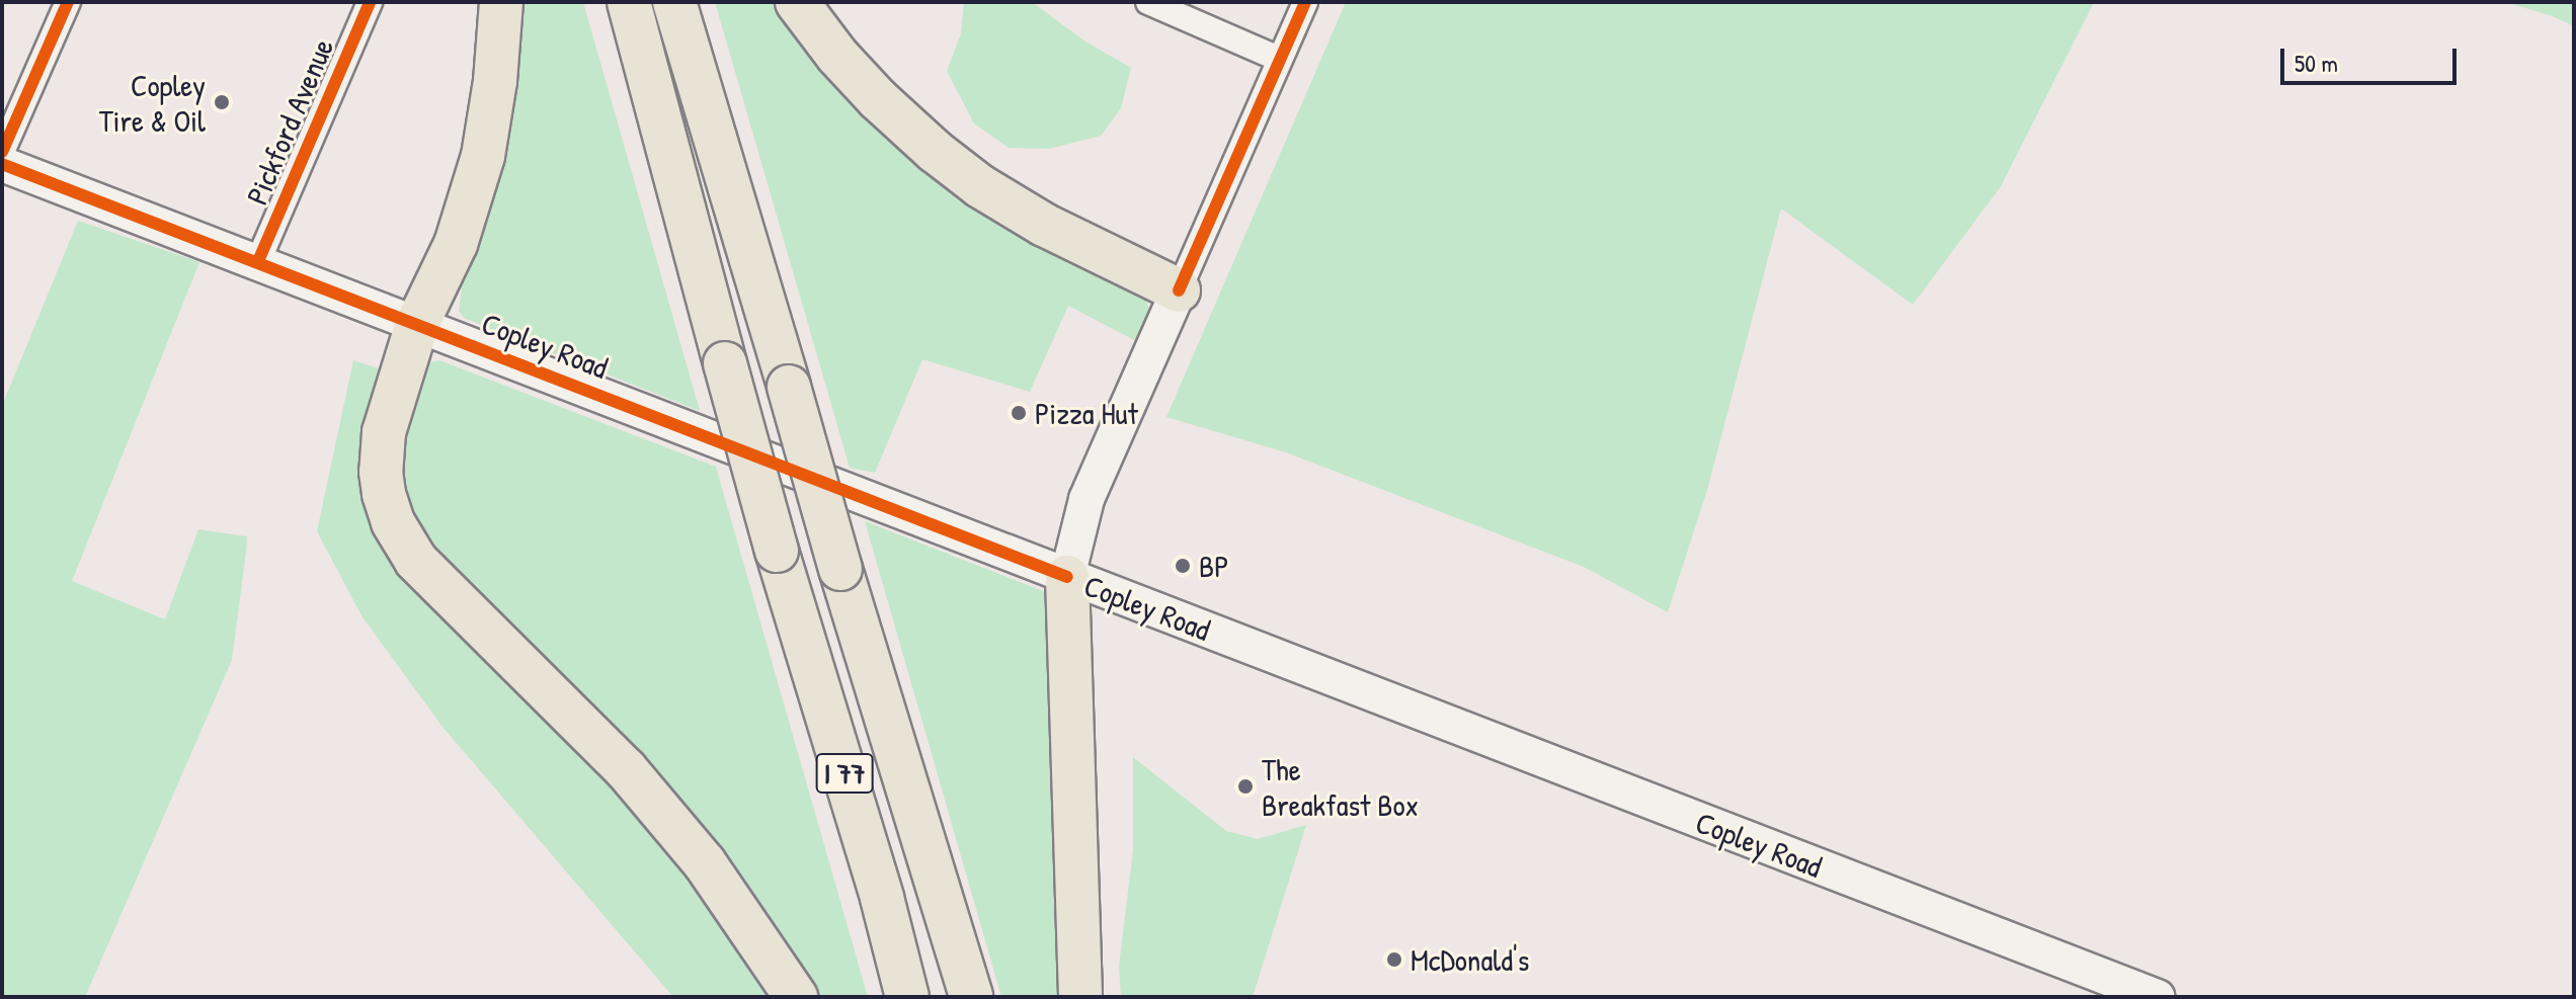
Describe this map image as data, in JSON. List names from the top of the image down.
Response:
{
  "streets": {
    "highway": ["I 77"],
    "main road": ["Copley Road"],
    "street": ["Pickford Avenue"]
  },
  "crossings": [
    ["Pickford Avenue", "Copley Road"]
  ],
  "places": [
    "Copley Tire & Oil",
    "Pizza Hut",
    "BP",
    "The Breakfast Box",
    "McDonald's"
  ],
  "scale_bar": "50 m"
}
